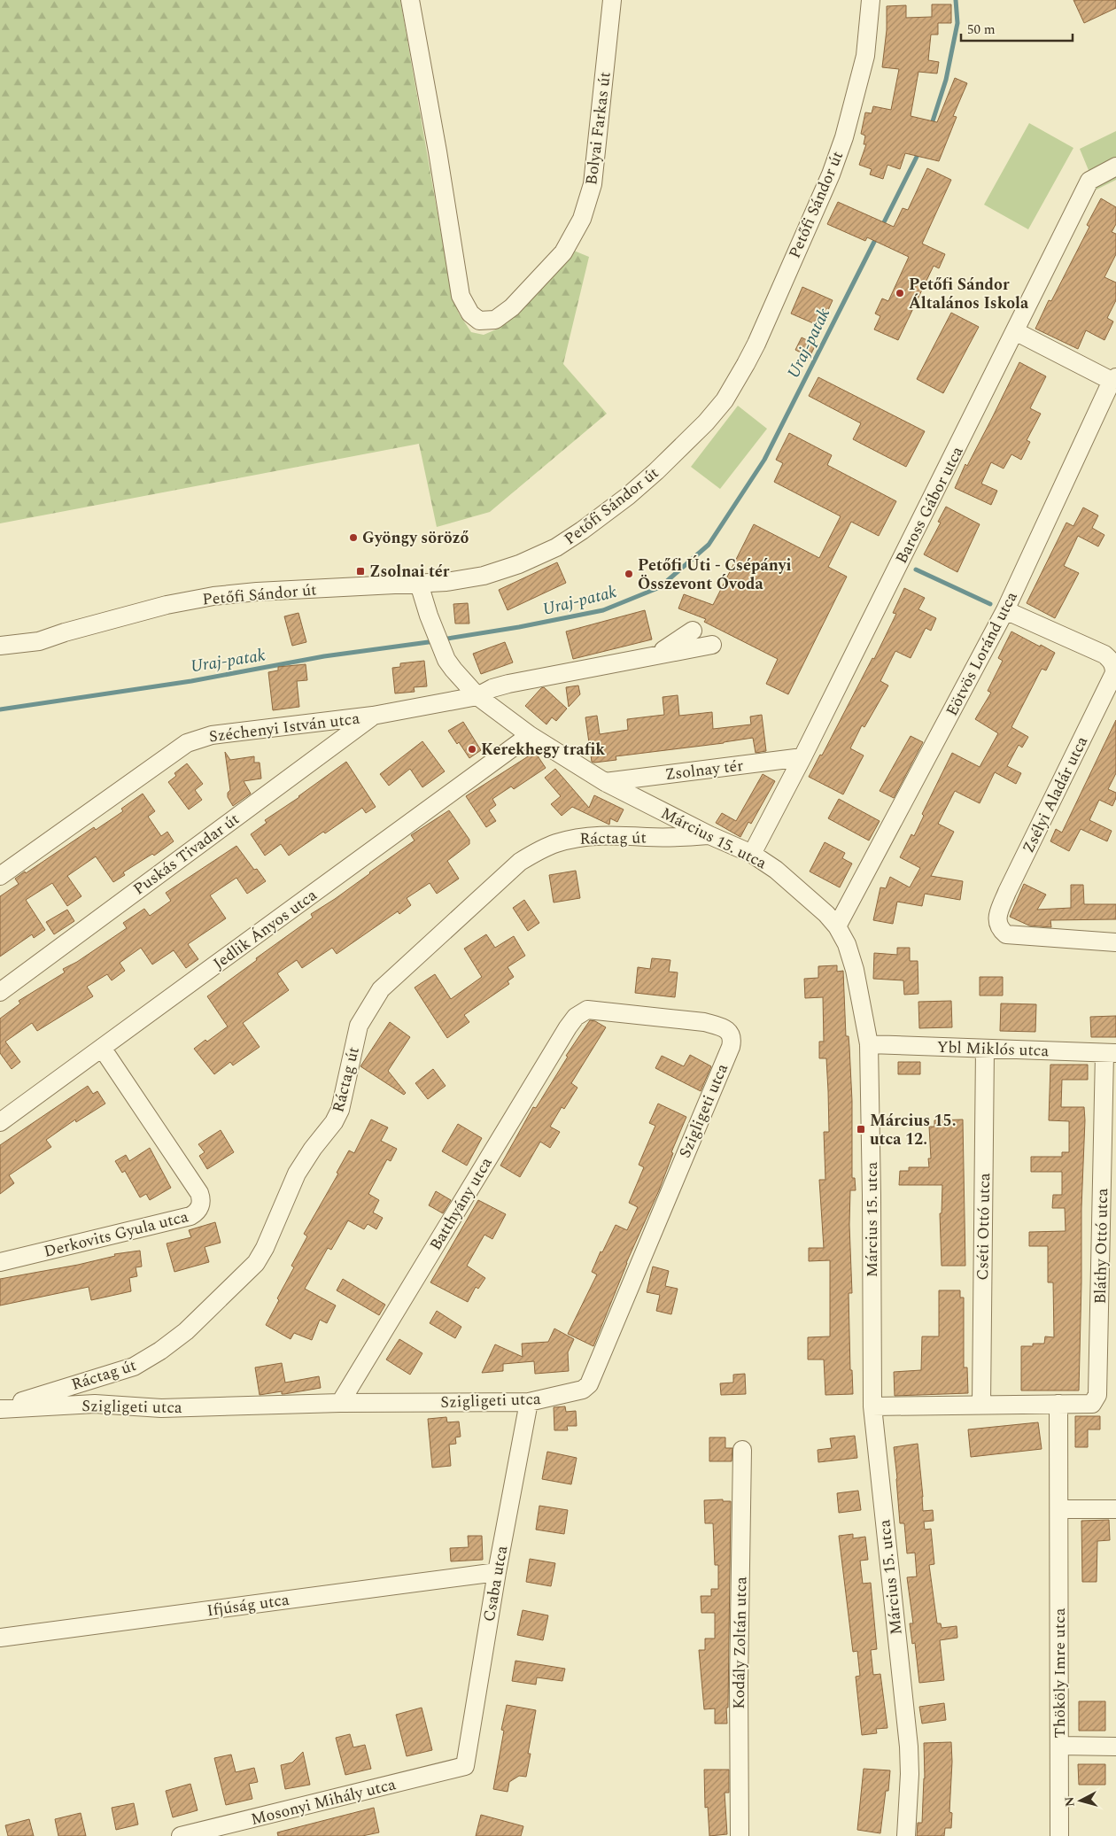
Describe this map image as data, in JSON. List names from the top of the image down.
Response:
{
  "streets": {
    "street": [
      "Bolyai Farkas út",
      "Petőfi Sándor út",
      "Baross Gábor utca",
      "Eötvös Loránd utca",
      "Széchenyi István utca",
      "Zsolnay tér",
      "Zsélyi Aladár utca",
      "Ráctag út",
      "Március 15. utca",
      "Puskás Tivadar út",
      "Jedlik Ányos utca",
      "Ybl Miklós utca",
      "Szigligeti utca",
      "Batthyány utca",
      "Cséti Ottó utca",
      "Derkovits Gyula utca",
      "Bláthy Ottó utca",
      "Csaba utca",
      "Ifjúság utca",
      "Kodály Zoltán utca",
      "Thököly Imre utca",
      "Mosonyi Mihály utca"
    ]
  },
  "crossings": [
    ["Petőfi Sándor út", "Március 15. utca"],
    ["Baross Gábor utca", "Zsolnay tér"],
    ["Baross Gábor utca", "Március 15. utca"],
    ["Eötvös Loránd utca", "Zsélyi Aladár utca"],
    ["Eötvös Loránd utca", "Március 15. utca"],
    ["Széchenyi István utca", "Március 15. utca"],
    ["Széchenyi István utca", "Puskás Tivadar út"],
    ["Zsolnay tér", "Március 15. utca"],
    ["Ráctag út", "Március 15. utca"],
    ["Ráctag út", "Szigligeti utca"],
    ["Március 15. utca", "Jedlik Ányos utca"],
    ["Március 15. utca", "Ybl Miklós utca"],
    ["Jedlik Ányos utca", "Derkovits Gyula utca"],
    ["Ybl Miklós utca", "Cséti Ottó utca"],
    ["Ybl Miklós utca", "Bláthy Ottó utca"],
    ["Szigligeti utca", "Batthyány utca"],
    ["Szigligeti utca", "Csaba utca"],
    ["Bláthy Ottó utca", "Thököly Imre utca"],
    ["Csaba utca", "Ifjúság utca"],
    ["Csaba utca", "Mosonyi Mihály utca"]
  ],
  "water": ["Uraj-patak"],
  "places": {
    "other": [
      "Petőfi Sándor Általános Iskola",
      "Gyöngy söröző",
      "Petőfi Úti - Csépányi Összevont Óvoda",
      "Kerekhegy trafik"
    ],
    "transit": ["Zsolnai tér", "Március 15. utca 12."]
  },
  "scale_bar": "50 m",
  "north": "left"
}
